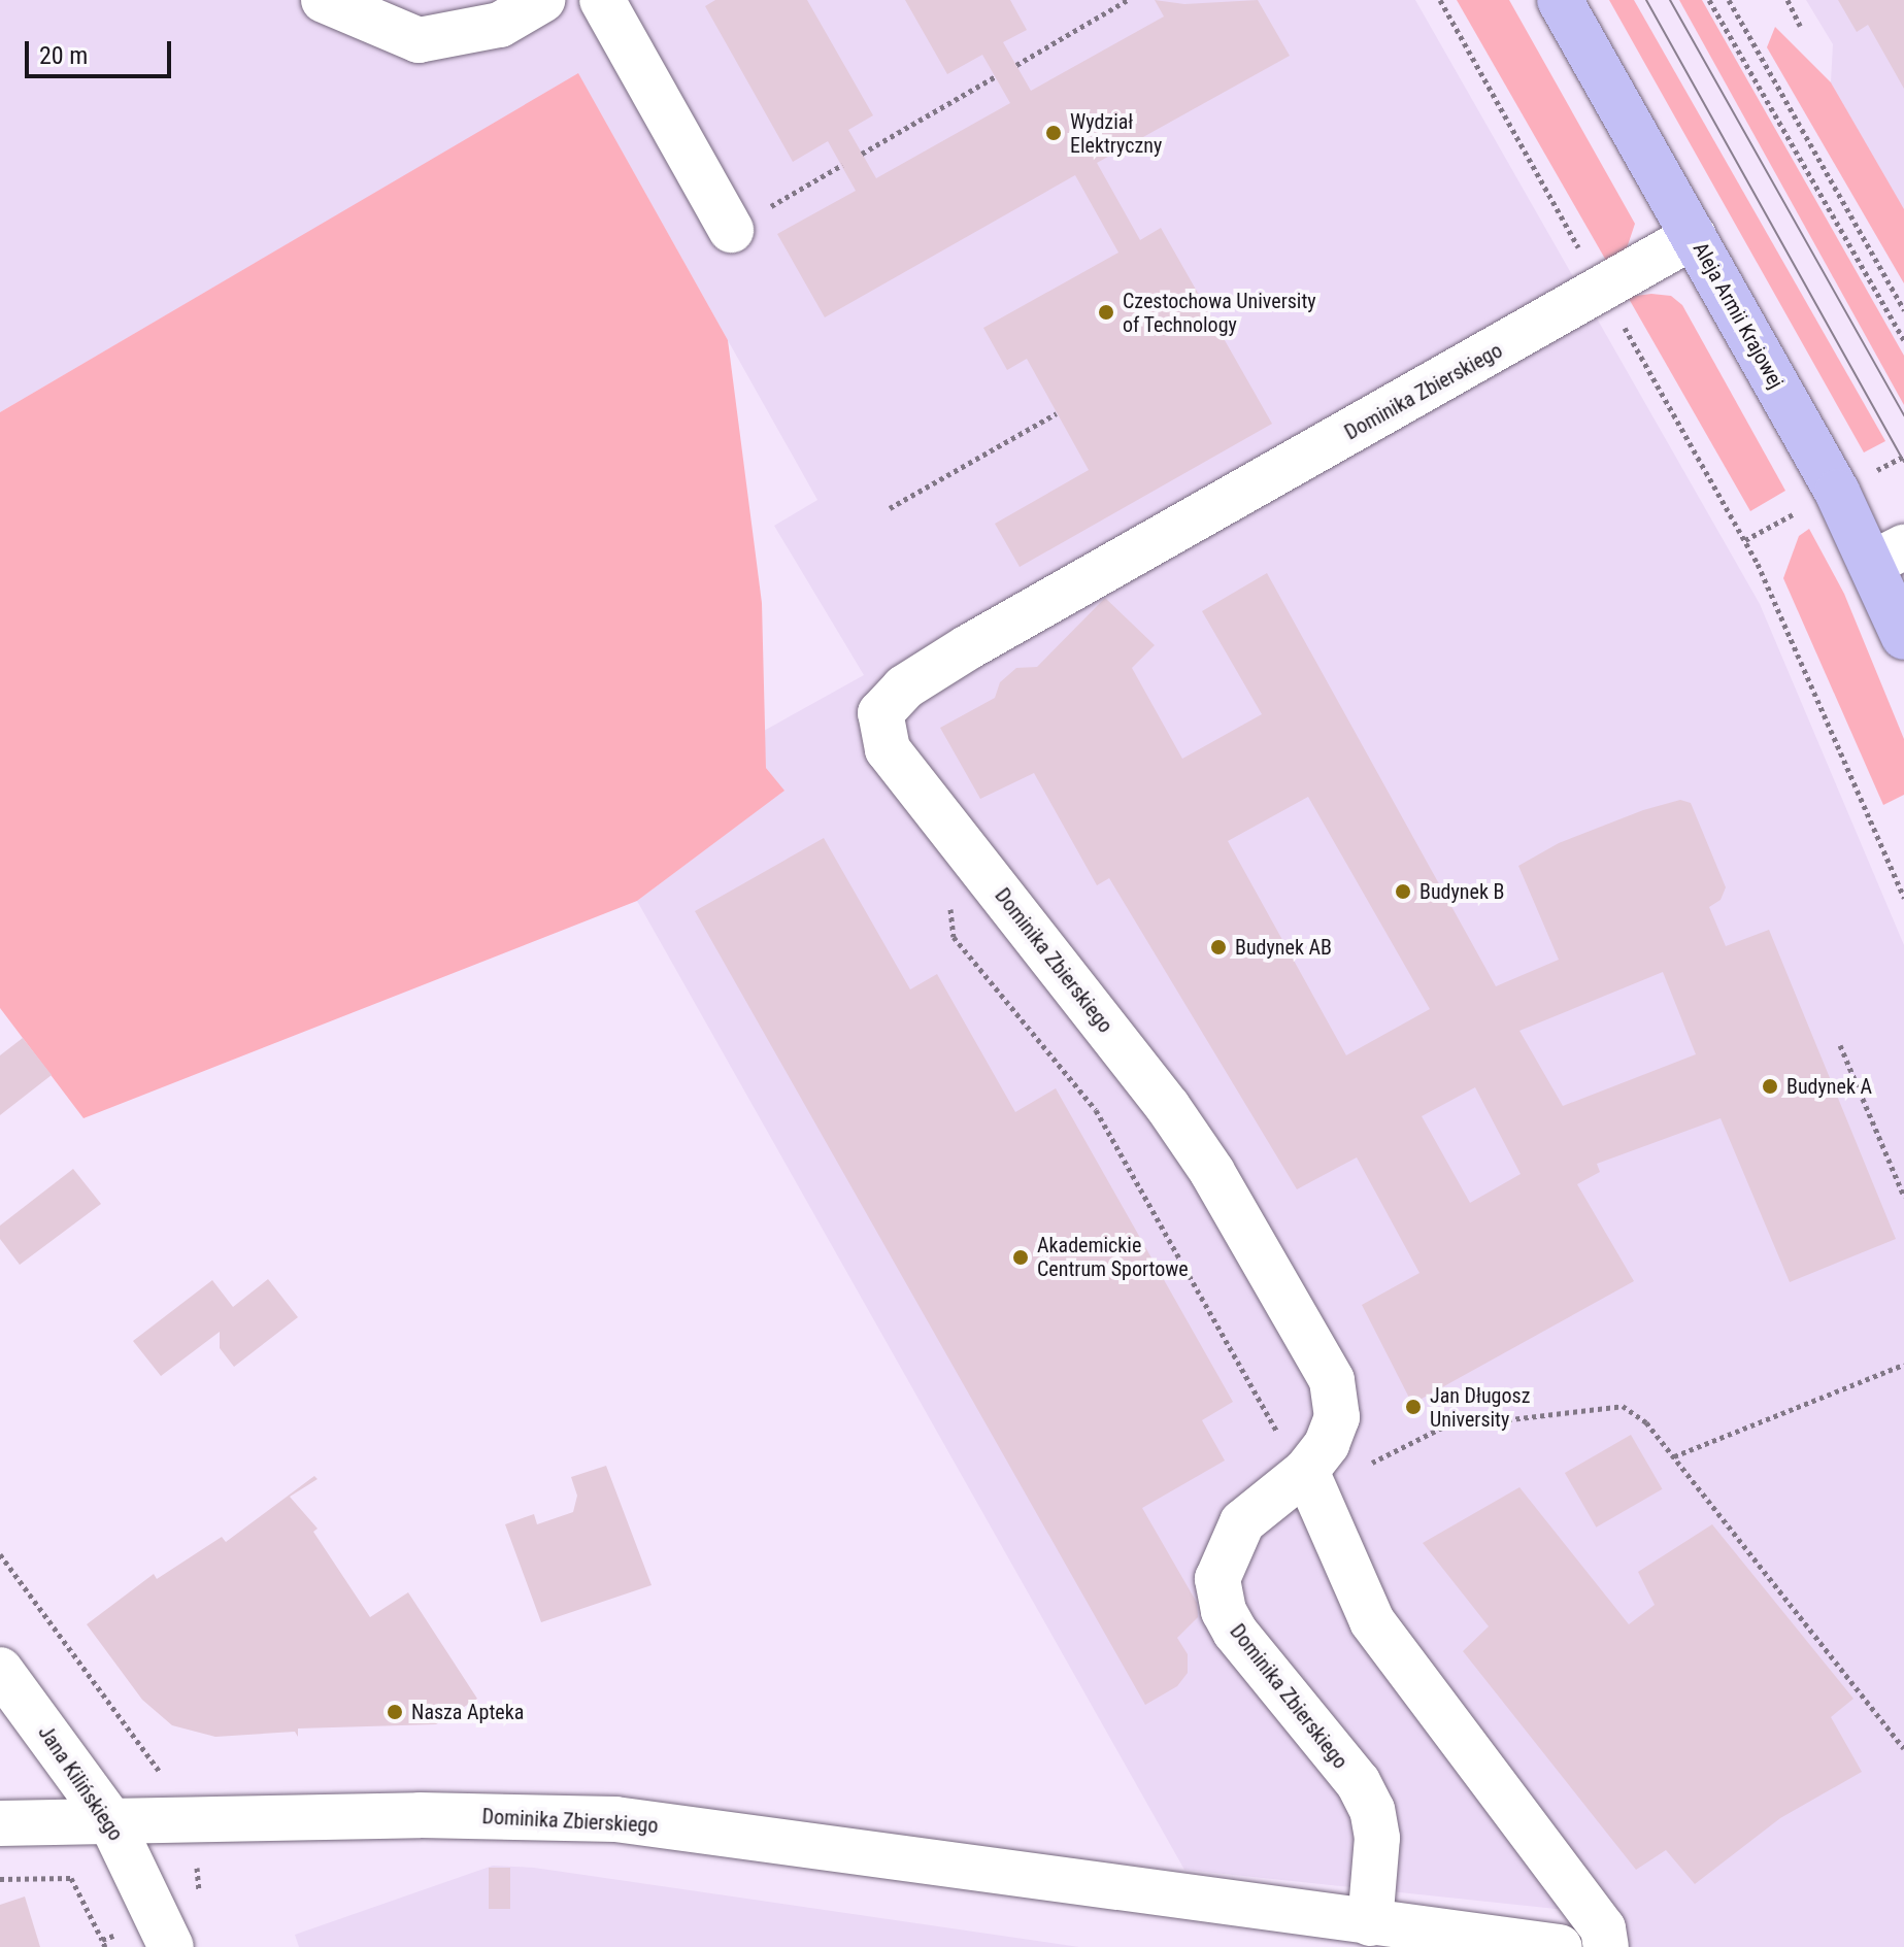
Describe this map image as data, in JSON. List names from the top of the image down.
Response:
{
  "streets": {
    "main road": ["Aleja Armii Krajowej"],
    "street": ["Dominika Zbierskiego", "Jana Kilińskiego"]
  },
  "crossings": [
    ["Dominika Zbierskiego", "Jana Kilińskiego"]
  ],
  "places": [
    "Wydział Elektryczny",
    "Czestochowa University of Technology",
    "Budynek B",
    "Budynek AB",
    "Budynek A",
    "Akademickie Centrum Sportowe",
    "Jan Długosz University",
    "Nasza Apteka"
  ],
  "scale_bar": "20 m"
}
